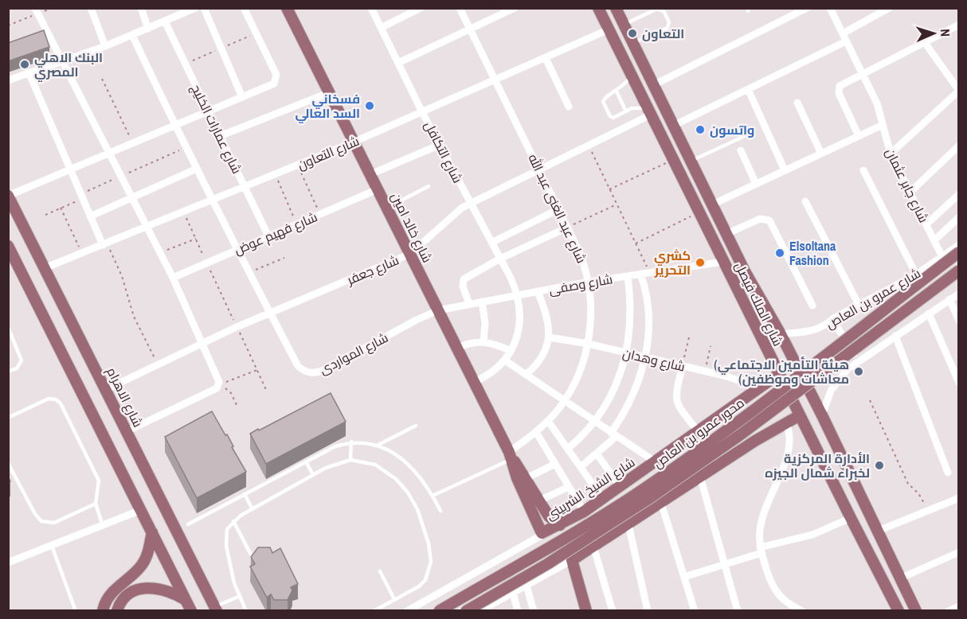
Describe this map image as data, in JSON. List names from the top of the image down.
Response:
{
  "streets": {
    "main road": [
      "شارع خالد امين",
      "شارع الملك فيصل",
      "شارع الاهرام",
      "محور عمرو بن العاص",
      "شارع الشيخ الشربينى"
    ],
    "street": [
      "شارع عمارات الخليج",
      "شارع التكافل",
      "شارع التعاون",
      "شارع جابر عثمان",
      "شارع عبد الغنى عبد الله",
      "شارع فهيم عوض",
      "شارع جعفر",
      "شارع وصفى",
      "شارع عمرو بن العاص",
      "شارع المواردى",
      "شارع وهدان"
    ]
  },
  "crossings": [
    ["شارع عمارات الخليج", "شارع التعاون"],
    ["شارع عمارات الخليج", "شارع فهيم عوض"],
    ["شارع التكافل", "شارع التعاون"],
    ["شارع التكافل", "شارع جعفر"],
    ["شارع التكافل", "شارع وصفى"],
    ["شارع التعاون", "شارع عبد الغنى عبد الله"],
    ["شارع التعاون", "شارع خالد امين"],
    ["شارع التعاون", "شارع الملك فيصل"],
    ["شارع التعاون", "شارع الاهرام"],
    ["شارع جابر عثمان", "شارع عمرو بن العاص"],
    ["شارع عبد الغنى عبد الله", "شارع خالد امين"],
    ["شارع عبد الغنى عبد الله", "شارع جعفر"],
    ["شارع عبد الغنى عبد الله", "شارع وصفى"],
    ["شارع عبد الغنى عبد الله", "شارع وهدان"],
    ["شارع خالد امين", "شارع فهيم عوض"],
    ["شارع خالد امين", "شارع جعفر"],
    ["شارع خالد امين", "شارع وصفى"],
    ["شارع خالد امين", "شارع المواردى"],
    ["شارع خالد امين", "شارع الشيخ الشربينى"],
    ["شارع جعفر", "شارع الملك فيصل"],
    ["شارع جعفر", "شارع المواردى"],
    ["شارع جعفر", "شارع الاهرام"],
    ["شارع وصفى", "شارع الملك فيصل"],
    ["شارع وصفى", "شارع المواردى"],
    ["شارع عمرو بن العاص", "شارع الملك فيصل"],
    ["شارع الملك فيصل", "شارع الشيخ الشربينى"],
    ["شارع وهدان", "شارع الشيخ الشربينى"]
  ],
  "places": [
    "التعاون",
    "البنك الاهلي المصري",
    "فسخاني السد العالي",
    "واتسون",
    "Elsoltana Fashion",
    "كشري التحرير",
    "(هيئة التأمين الاجتماعي (معاشات وموظفين",
    "الأدارة المركزية لخبراء شمال الجيزه"
  ],
  "north": "right"
}
